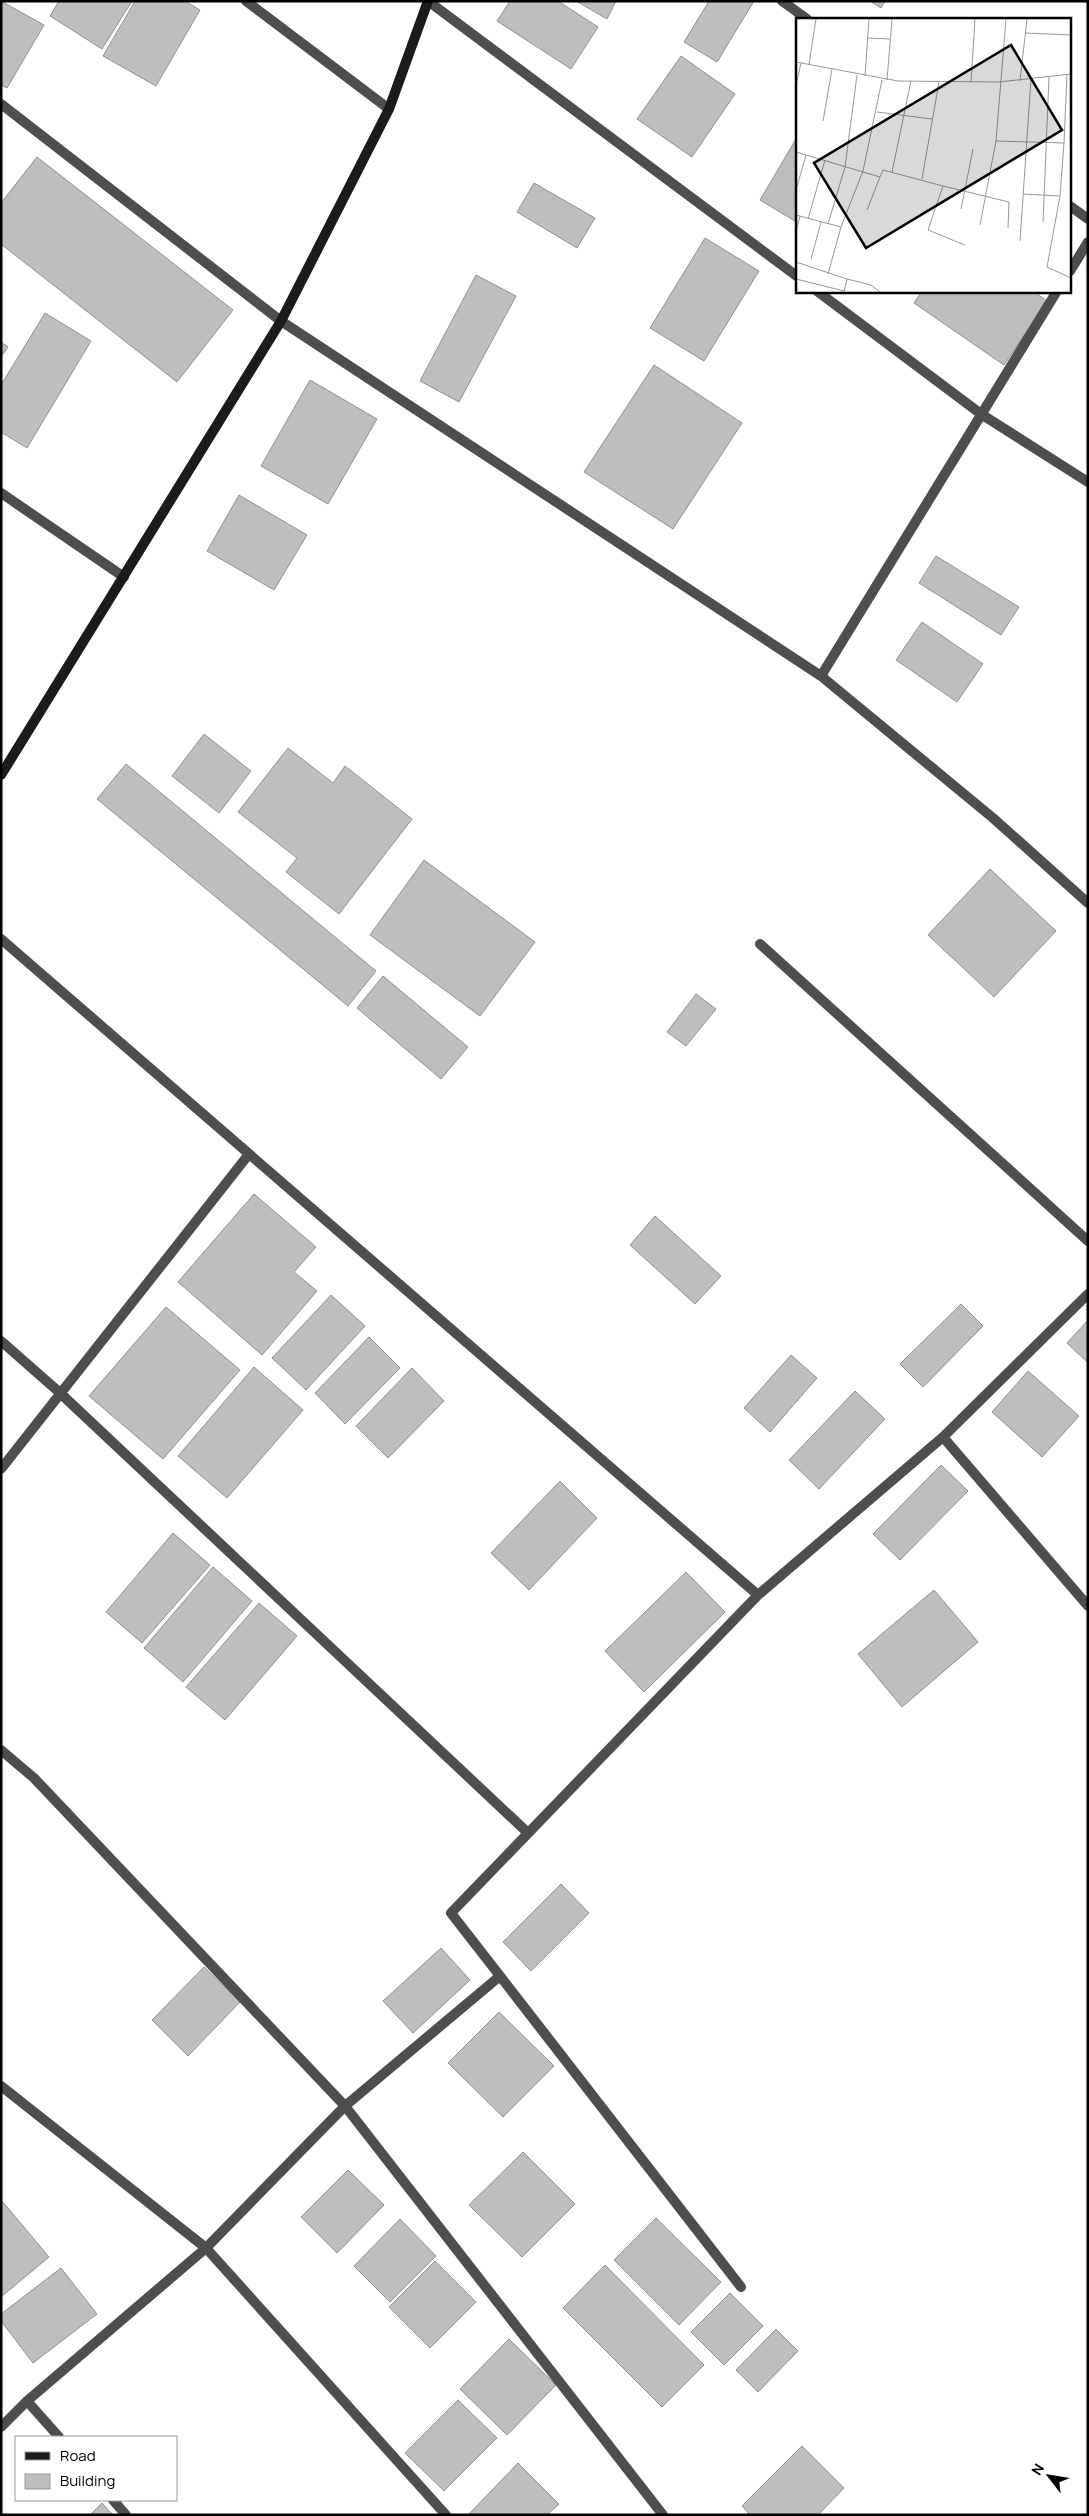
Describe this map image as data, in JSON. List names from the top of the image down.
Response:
{
  "legend": ["Road", "Building"],
  "north": "top left"
}
